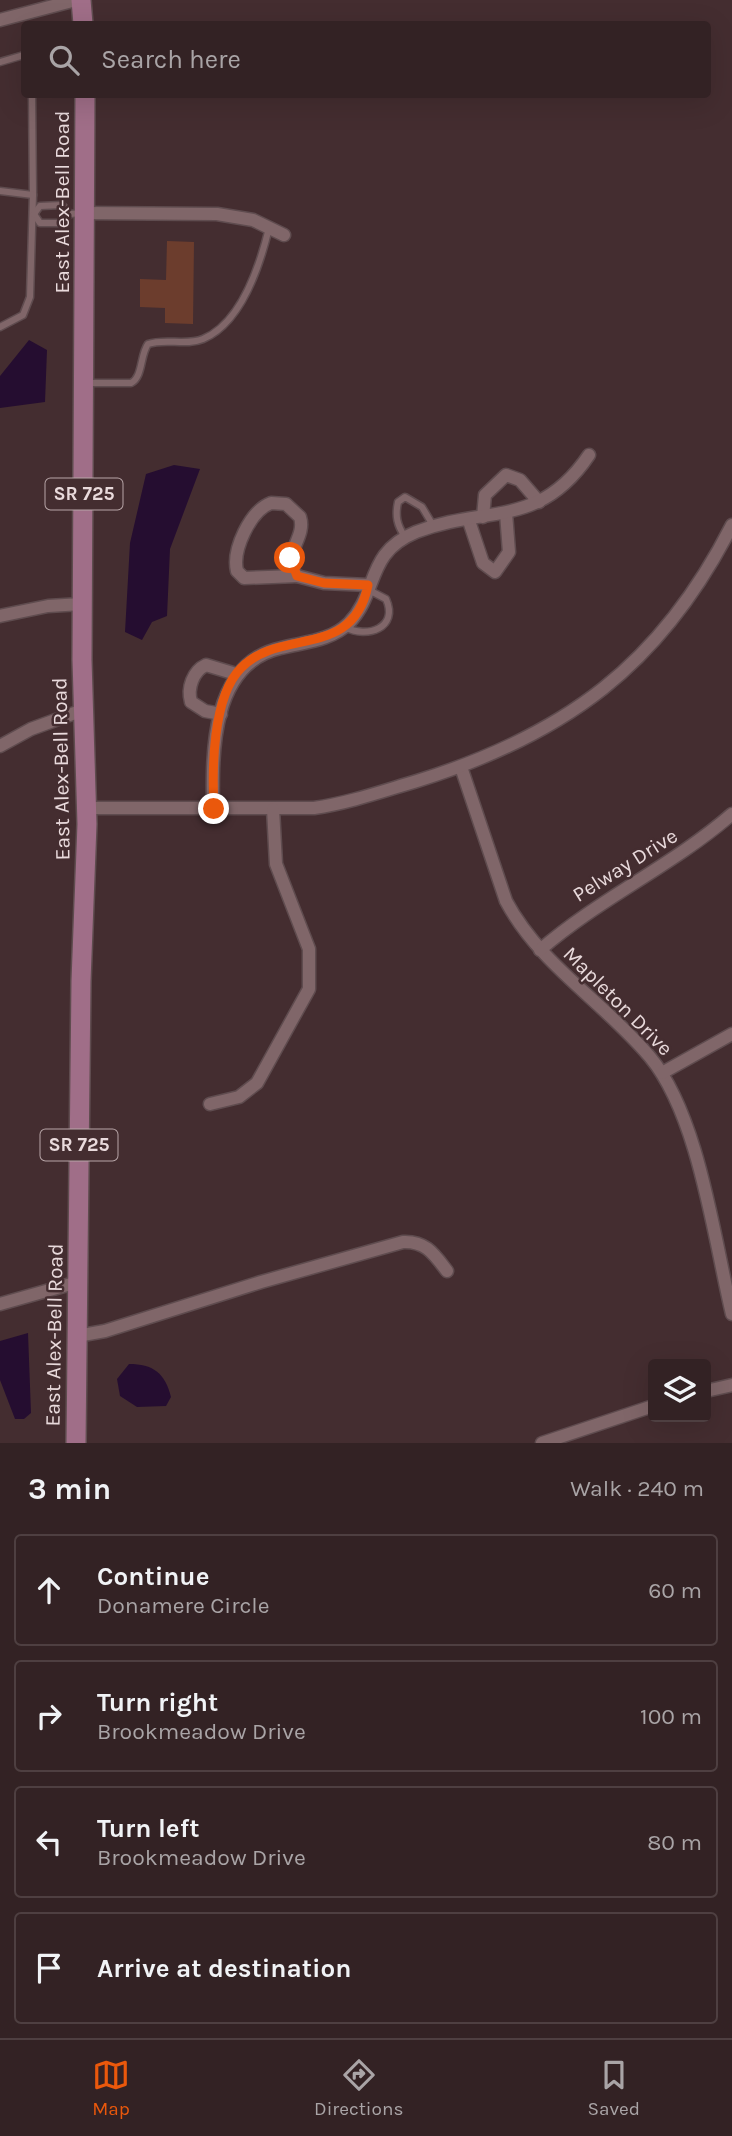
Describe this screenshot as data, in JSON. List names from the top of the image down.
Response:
{
  "streets": {
    "main road": ["East Alex-Bell Road", "SR 725"],
    "street": ["Pelway Drive", "Mapleton Drive"]
  },
  "crossings": [
    ["Pelway Drive", "Mapleton Drive"]
  ],
  "page": {
    "search": "Search here",
    "heading": ["3 min", "Walk · 240 m"],
    "list": [
      ["Continue", "Donamere Circle", "60 m"],
      ["Turn right", "Brookmeadow Drive", "100 m"],
      ["Turn left", "Brookmeadow Drive", "80 m"],
      "Arrive at destination"
    ],
    "nav": ["Map", "Directions", "Saved"]
  }
}
